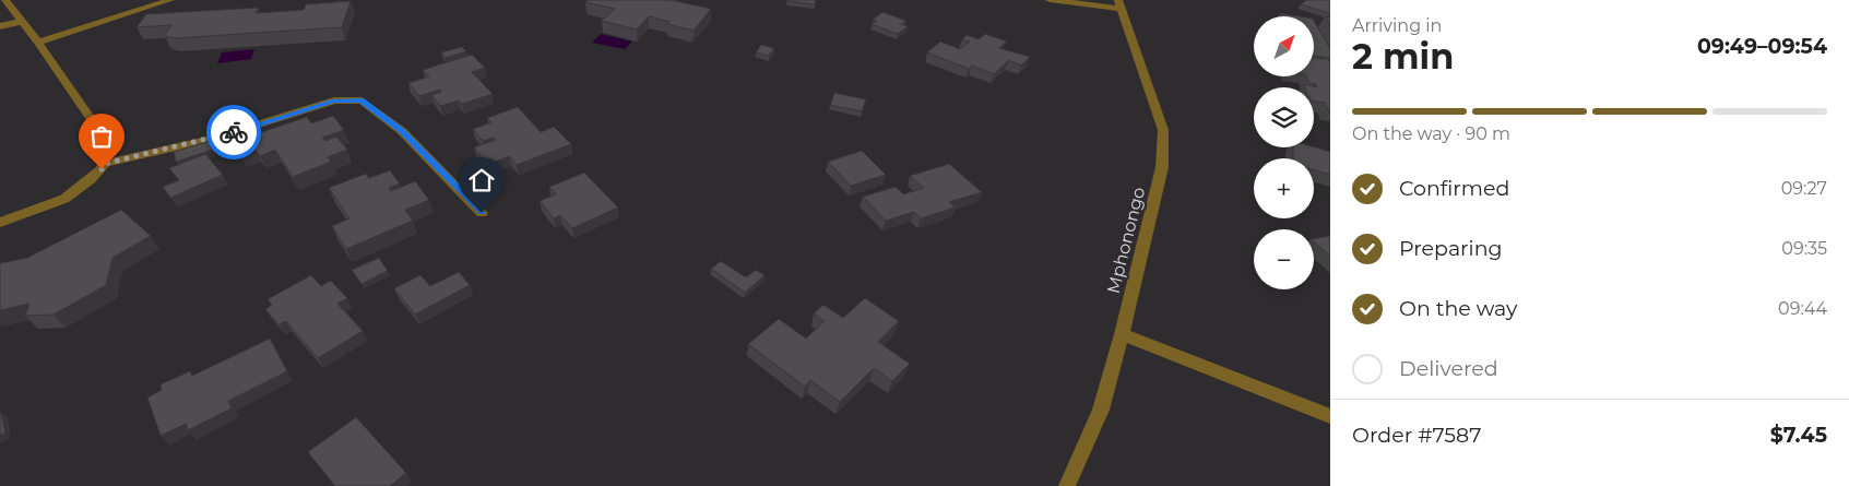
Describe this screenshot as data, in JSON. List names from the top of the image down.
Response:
{
  "streets": {
    "street": ["Mphonongo"]
  },
  "north": "top right",
  "page": {
    "heading": ["2 min", "Arriving in", "09:49–09:54"],
    "panel": ["Order #7587", "$7.45"],
    "map_buttons": ["+", "−"],
    "bar": "On the way · 90 m",
    "list": [
      ["Confirmed", "09:27"],
      ["Preparing", "09:35"],
      ["On the way", "09:44"],
      "Delivered"
    ]
  }
}
